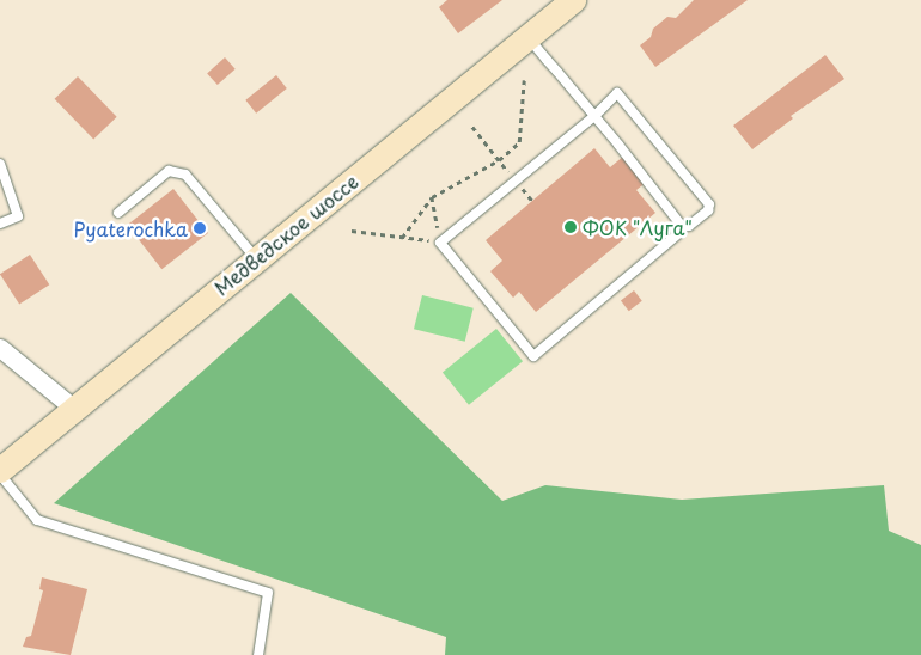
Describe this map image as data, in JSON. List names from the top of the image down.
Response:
{
  "streets": {
    "main road": ["Медведское шоссе"]
  },
  "places": ["ФОК \"Луга\"", "Pyaterochka"]
}
